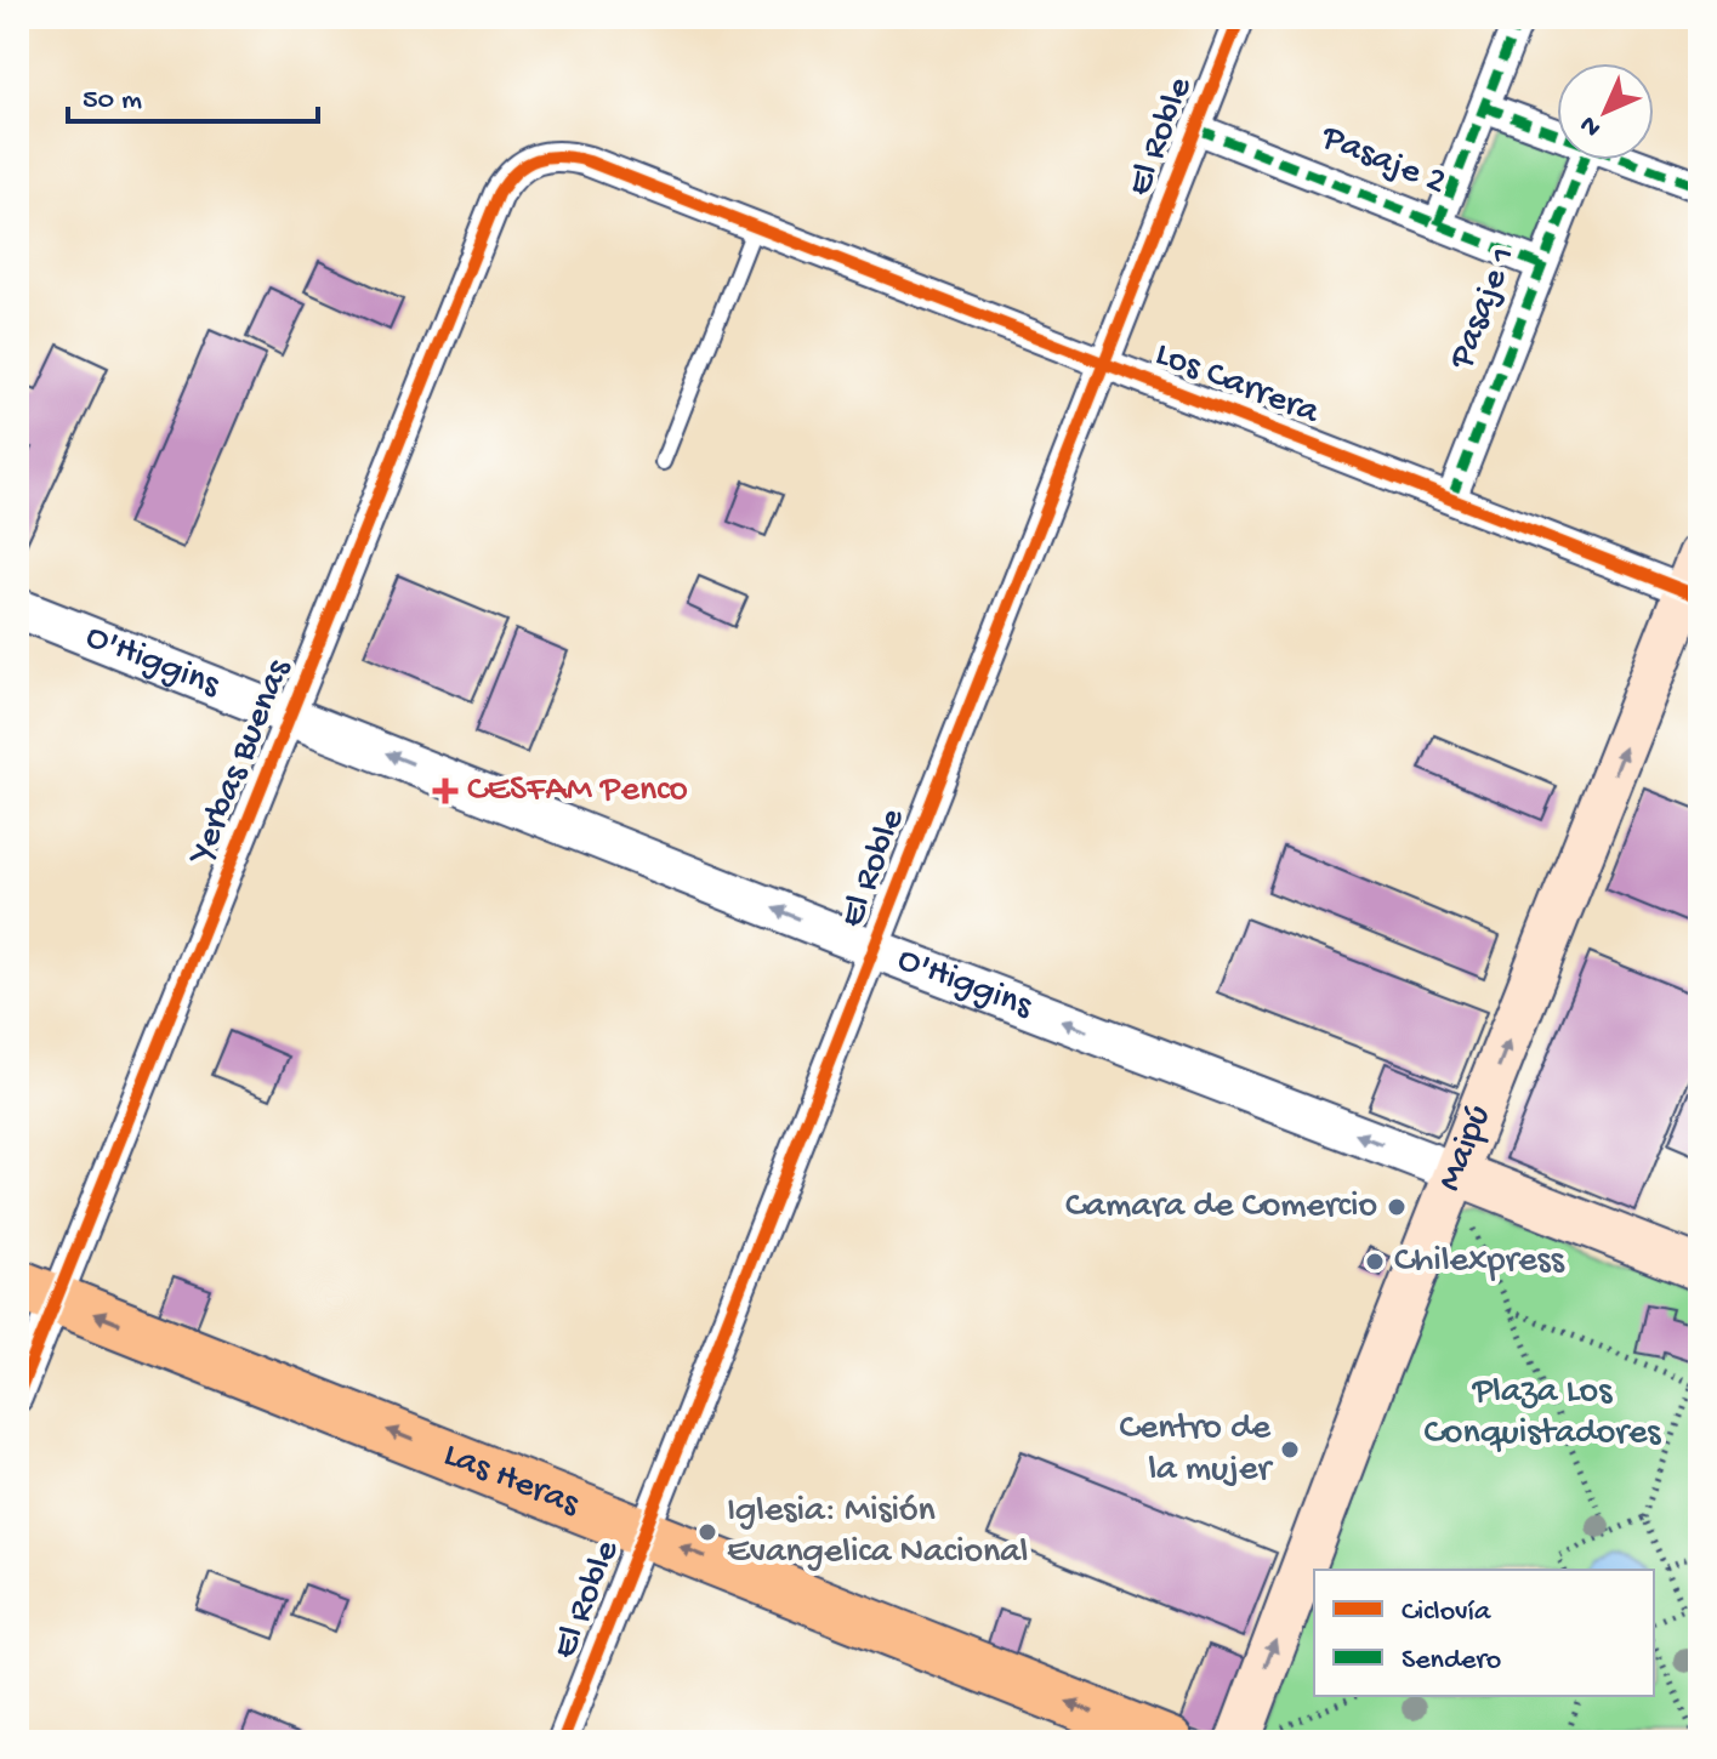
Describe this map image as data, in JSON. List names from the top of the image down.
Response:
{
  "streets": {
    "main road": ["O'Higgins", "Maipú", "Las Heras"],
    "street": [
      "El Roble",
      "Pasaje 2",
      "Pasaje 1",
      "Los Carrera",
      "Yerbas Buenas"
    ]
  },
  "crossings": [
    ["El Roble", "Pasaje 2"],
    ["El Roble", "Los Carrera"],
    ["El Roble", "O'Higgins"],
    ["El Roble", "Las Heras"],
    ["Pasaje 2", "Pasaje 1"],
    ["Pasaje 1", "Los Carrera"],
    ["Los Carrera", "Yerbas Buenas"],
    ["Los Carrera", "Maipú"],
    ["O'Higgins", "Yerbas Buenas"],
    ["O'Higgins", "Maipú"],
    ["Yerbas Buenas", "Las Heras"]
  ],
  "one_way": ["O'Higgins", "Maipú", "Las Heras"],
  "parks": ["Plaza Los Conquistadores"],
  "places": {
    "health": ["CESFAM Penco"],
    "other": [
      "Camara de Comercio",
      "Chilexpress",
      "Centro de la mujer",
      "Iglesia: Misión Evangelica Nacional"
    ]
  },
  "legend": ["Ciclovía", "Sendero"],
  "scale_bar": "50 m",
  "north": "bottom left"
}
